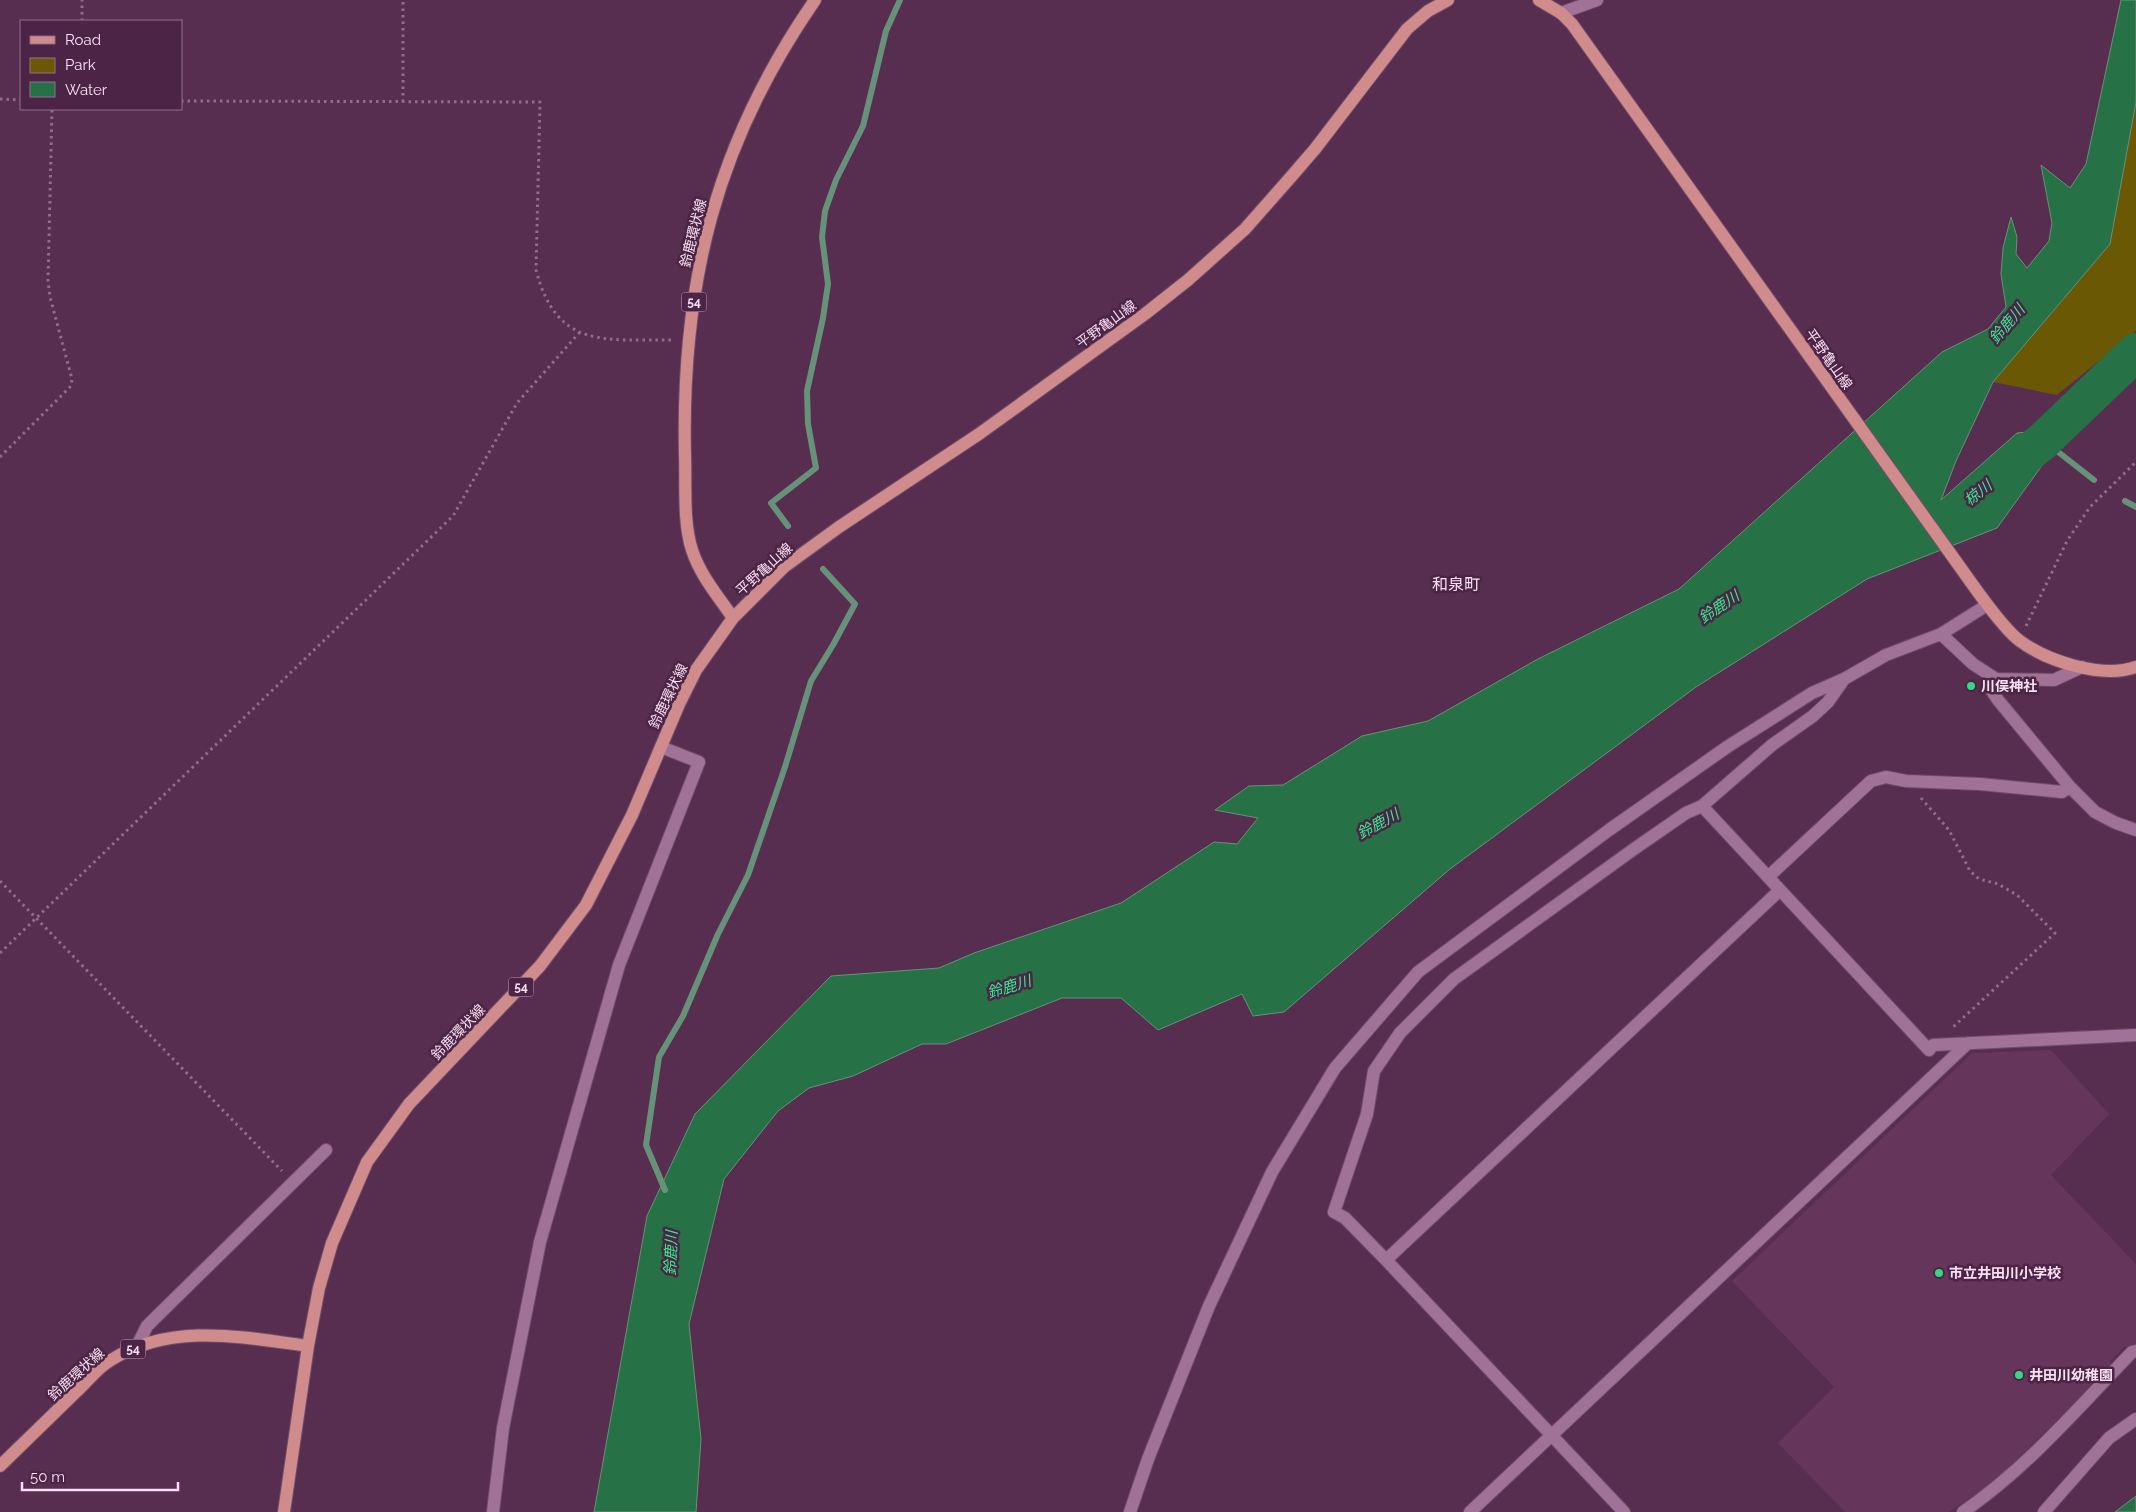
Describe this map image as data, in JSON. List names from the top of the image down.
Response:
{
  "streets": {
    "main road": ["鈴鹿環状線", "54", "平野亀山線"]
  },
  "crossings": [
    ["鈴鹿環状線", "平野亀山線"]
  ],
  "districts": ["和泉町"],
  "water": ["鈴鹿川", "椋川"],
  "places": ["川俣神社", "市立井田川小学校", "井田川幼稚園"],
  "legend": ["Road", "Park", "Water"],
  "scale_bar": "50 m"
}
